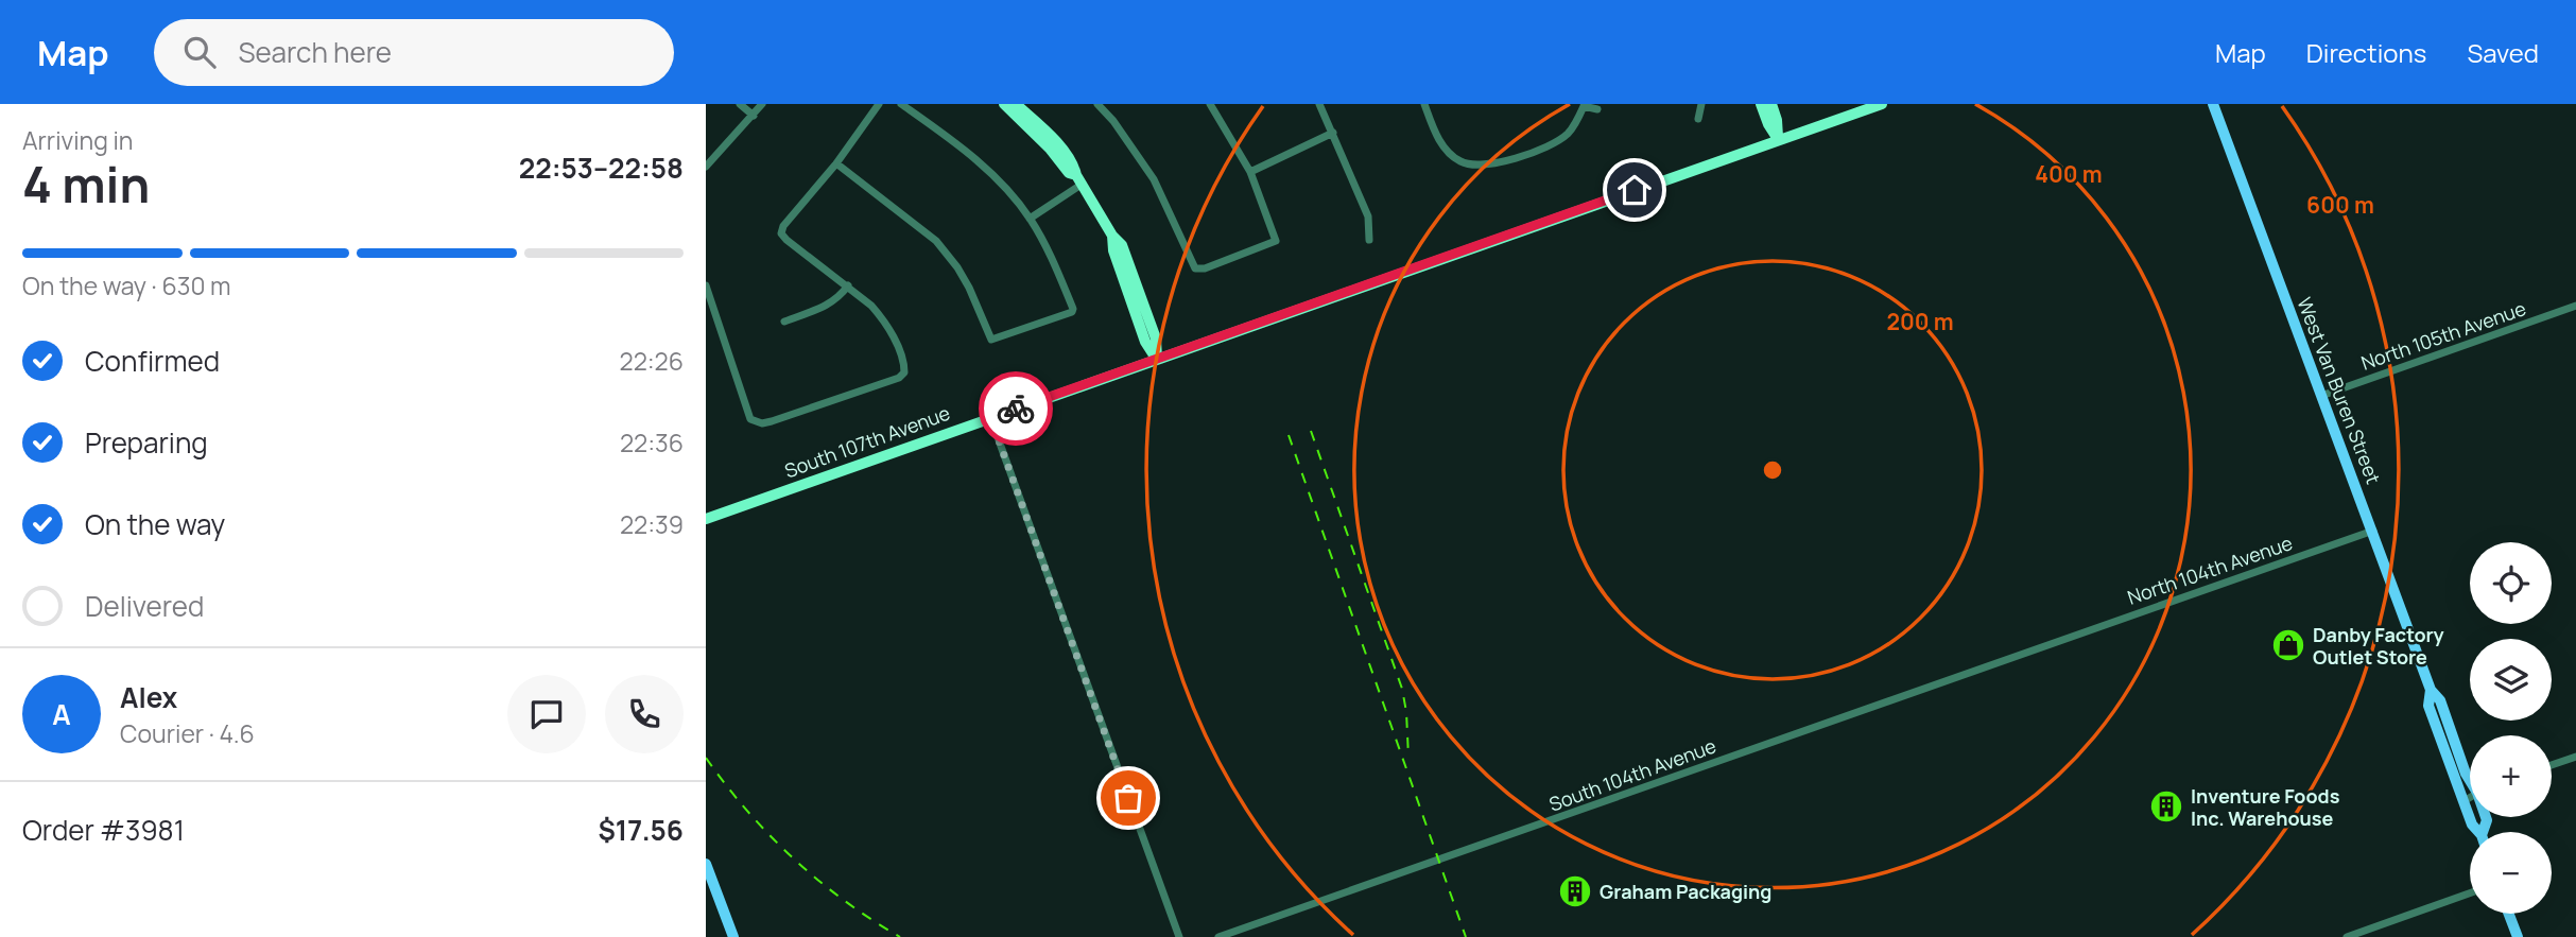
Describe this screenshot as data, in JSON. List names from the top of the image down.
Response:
{
  "streets": {
    "main road": ["West Van Buren Street", "South 107th Avenue"],
    "street": ["North 105th Avenue", "North 104th Avenue", "South 104th Avenue"]
  },
  "crossings": [
    ["North 105th Avenue", "West Van Buren Street"],
    ["West Van Buren Street", "North 104th Avenue"],
    ["North 104th Avenue", "South 104th Avenue"]
  ],
  "places": {
    "shop": ["Danby Factory Outlet Store"],
    "building": ["Inventure Foods Inc. Warehouse", "Graham Packaging"]
  },
  "page": {
    "header": "Map",
    "search": "Search here",
    "nav": ["Map", "Directions", "Saved"],
    "heading": ["4 min", "Arriving in", "22:53–22:58"],
    "panel": [
      "Alex",
      "Courier · 4.6",
      "Order #3981",
      "$17.56"
    ],
    "bar": "On the way · 630 m",
    "list": [
      ["Confirmed", "22:26"],
      ["Preparing", "22:36"],
      ["On the way", "22:39"],
      "Delivered"
    ],
    "map_buttons": ["+", "−"],
    "round": "A"
  },
  "rings": ["400 m", "600 m", "200 m"]
}
